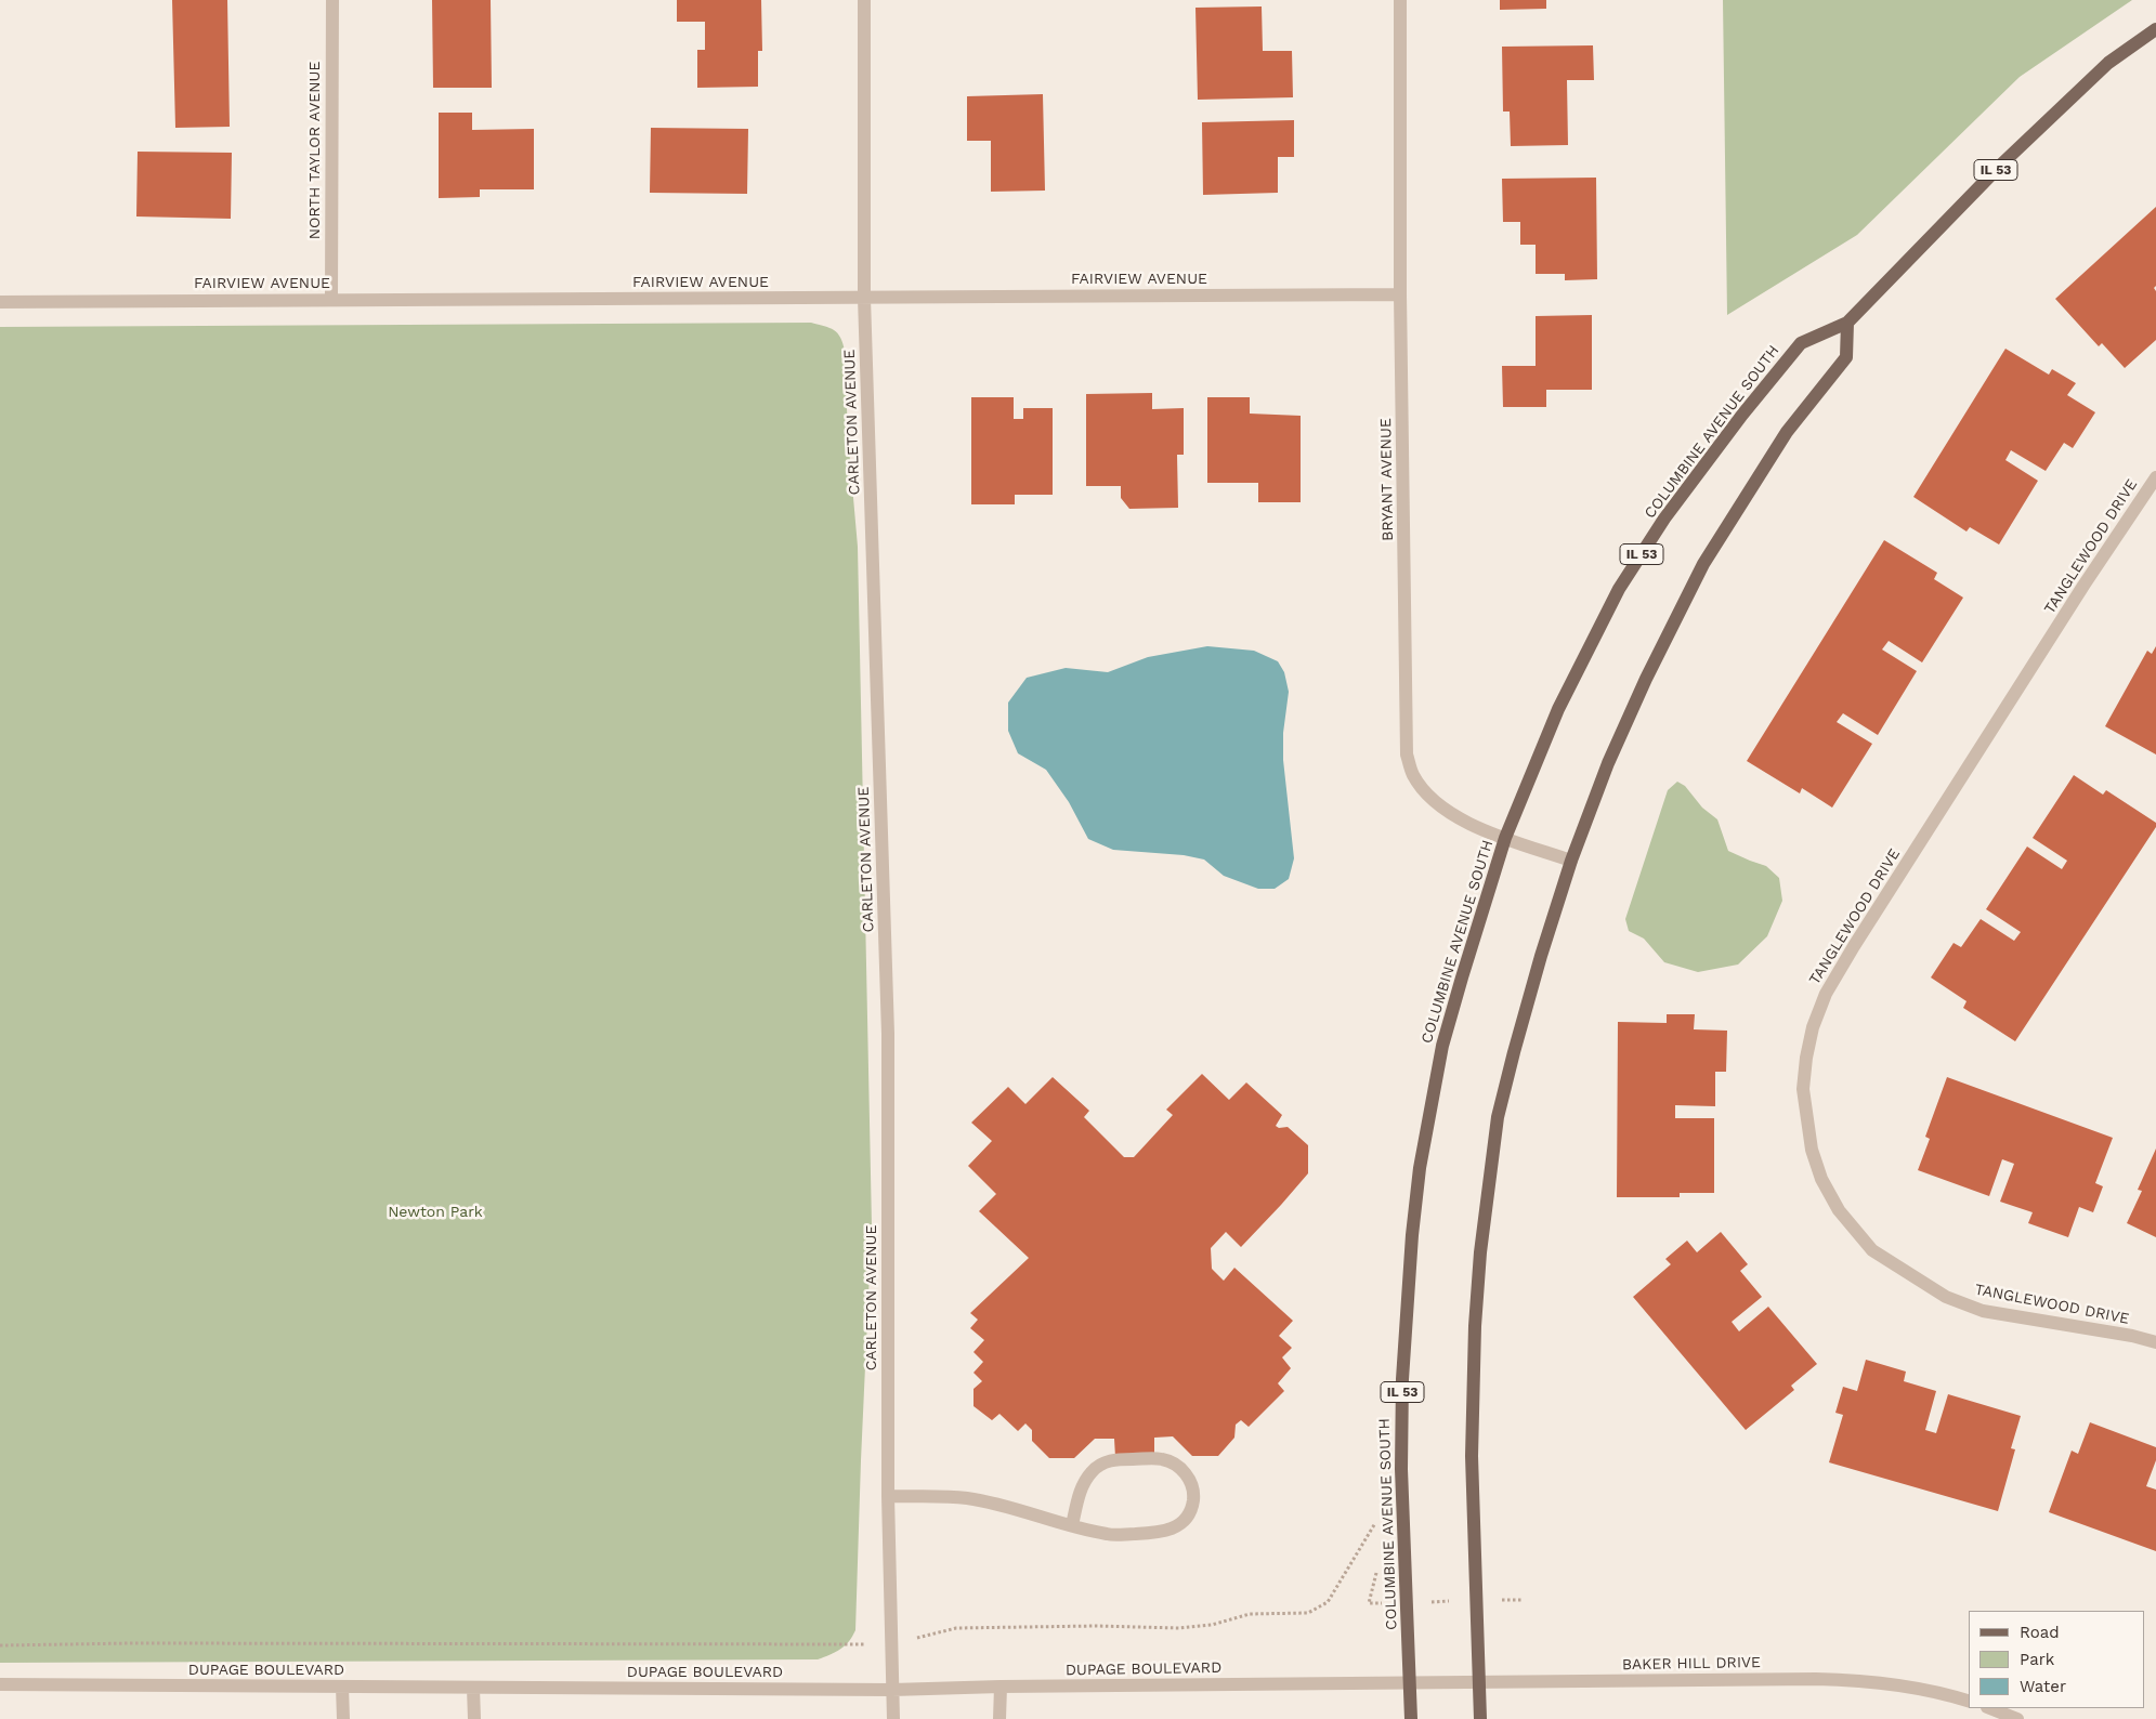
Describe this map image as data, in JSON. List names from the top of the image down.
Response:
{
  "streets": {
    "main road": ["IL 53", "COLUMBINE AVENUE SOUTH"],
    "street": [
      "NORTH TAYLOR AVENUE",
      "FAIRVIEW AVENUE",
      "CARLETON AVENUE",
      "BRYANT AVENUE",
      "TANGLEWOOD DRIVE",
      "BAKER HILL DRIVE",
      "DUPAGE BOULEVARD"
    ]
  },
  "crossings": [
    ["NORTH TAYLOR AVENUE", "FAIRVIEW AVENUE"],
    ["IL 53", "COLUMBINE AVENUE SOUTH"],
    ["IL 53", "BAKER HILL DRIVE"],
    ["IL 53", "DUPAGE BOULEVARD"],
    ["FAIRVIEW AVENUE", "CARLETON AVENUE"],
    ["FAIRVIEW AVENUE", "BRYANT AVENUE"],
    ["CARLETON AVENUE", "DUPAGE BOULEVARD"],
    ["COLUMBINE AVENUE SOUTH", "BRYANT AVENUE"],
    ["COLUMBINE AVENUE SOUTH", "BAKER HILL DRIVE"],
    ["COLUMBINE AVENUE SOUTH", "DUPAGE BOULEVARD"],
    ["BAKER HILL DRIVE", "DUPAGE BOULEVARD"]
  ],
  "parks": ["Newton Park"],
  "legend": ["Road", "Park", "Water"]
}
